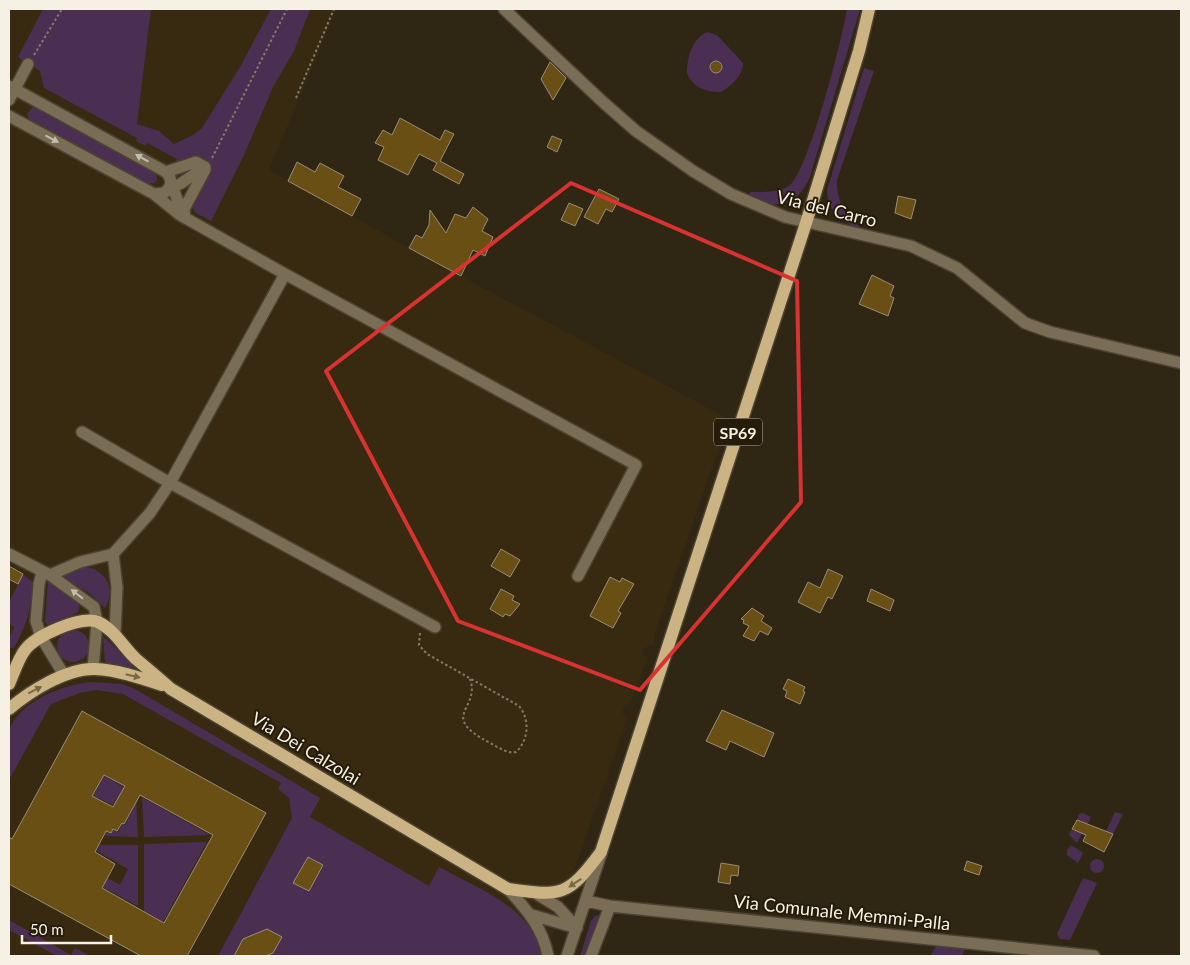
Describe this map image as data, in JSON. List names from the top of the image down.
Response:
{
  "streets": {
    "main road": ["SP69", "Via Dei Calzolai"],
    "street": ["Via del Carro", "Via Comunale Memmi-Palla"]
  },
  "crossings": [
    ["Via del Carro", "SP69"],
    ["SP69", "Via Comunale Memmi-Palla"]
  ],
  "scale_bar": "50 m"
}
